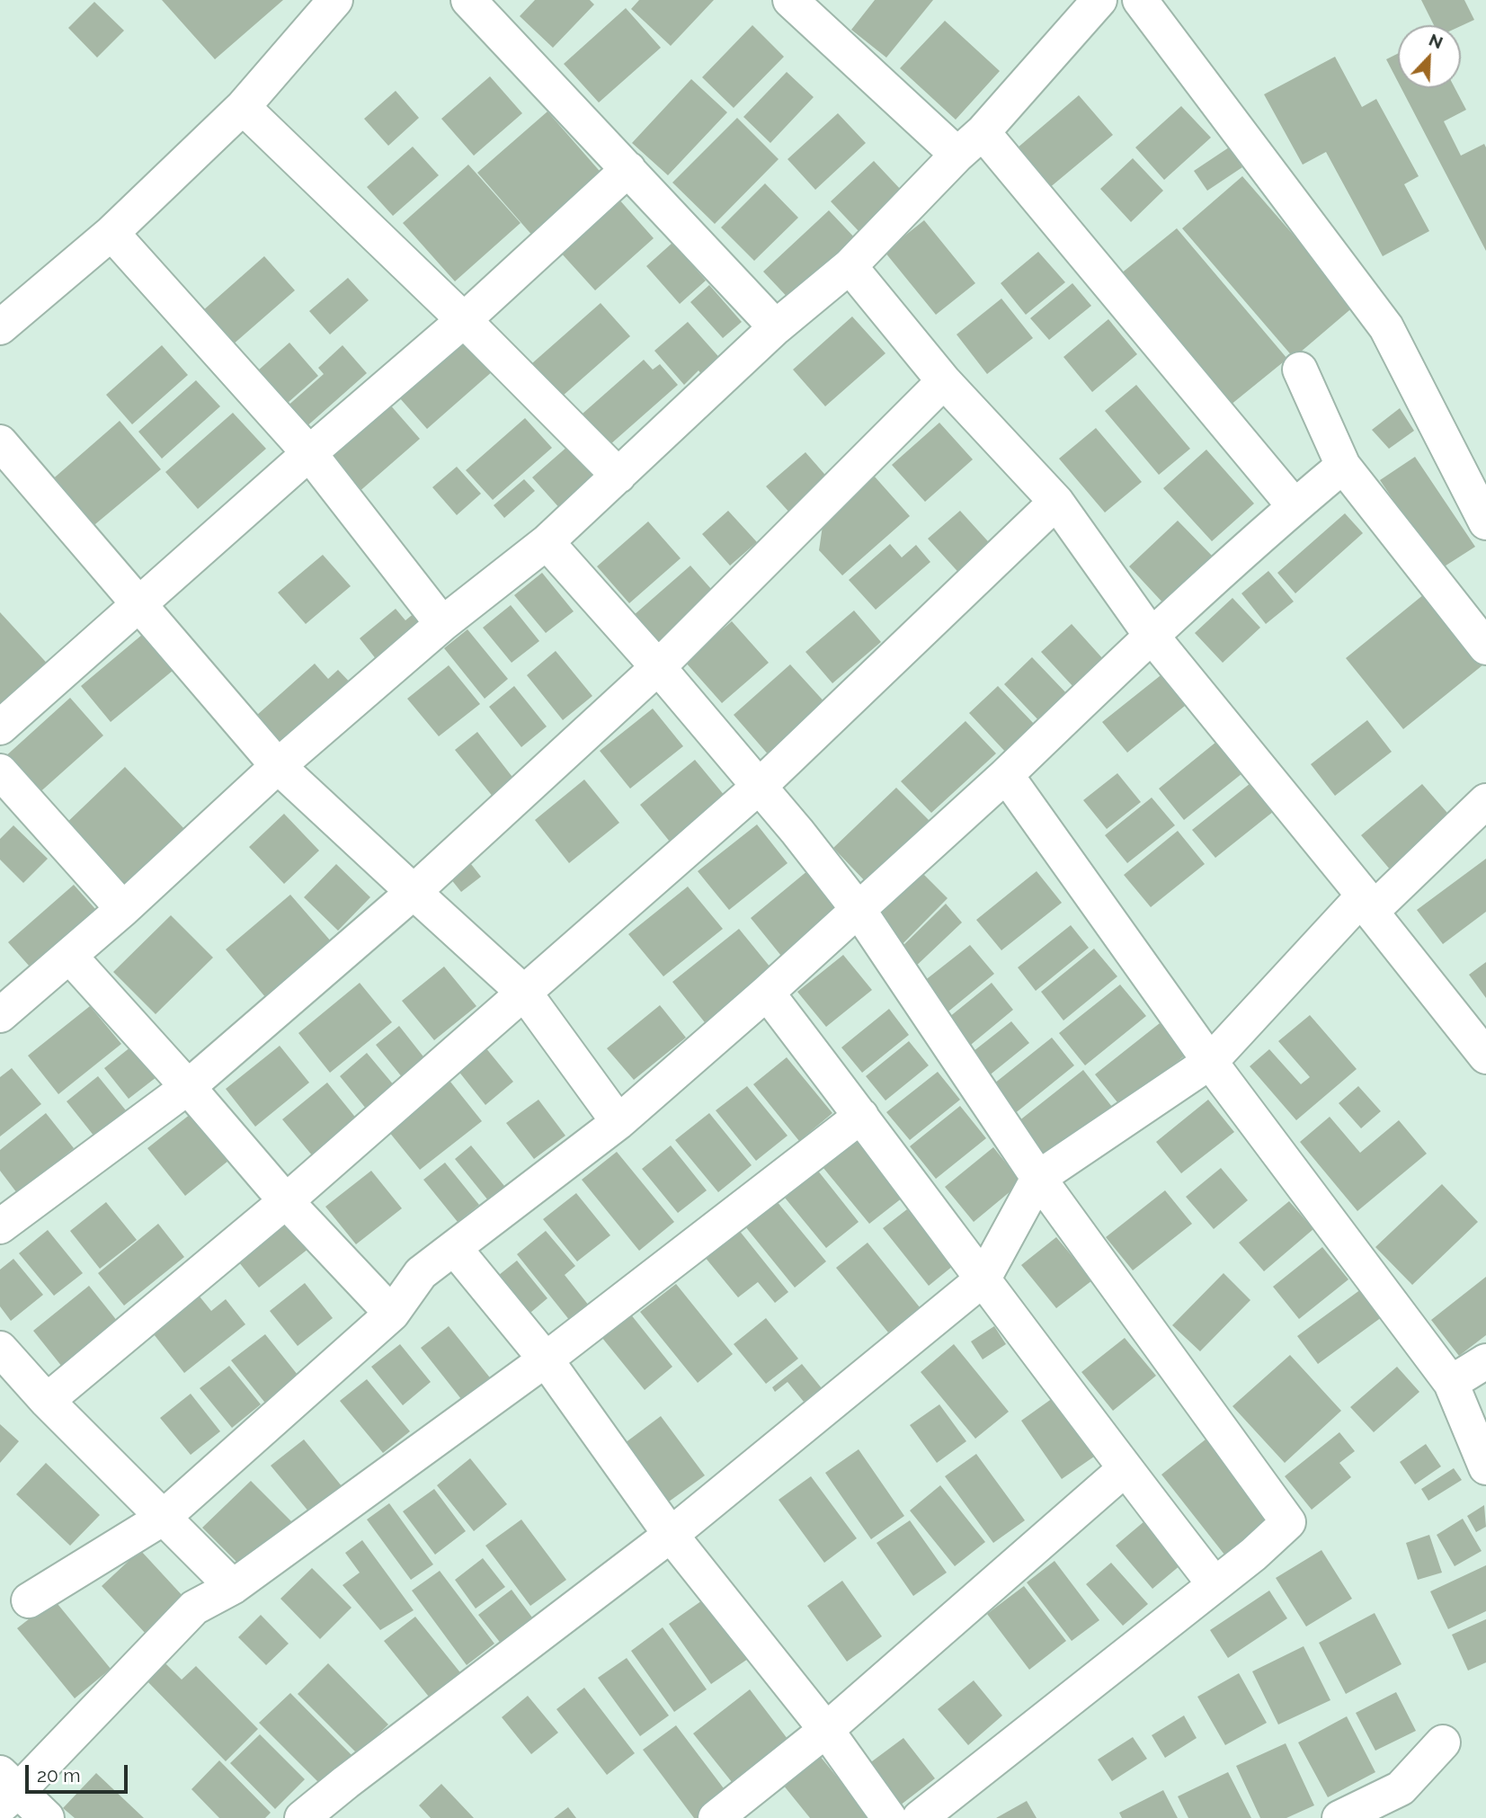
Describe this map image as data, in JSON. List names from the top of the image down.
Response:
{
  "scale_bar": "20 m",
  "north": "top right"
}
